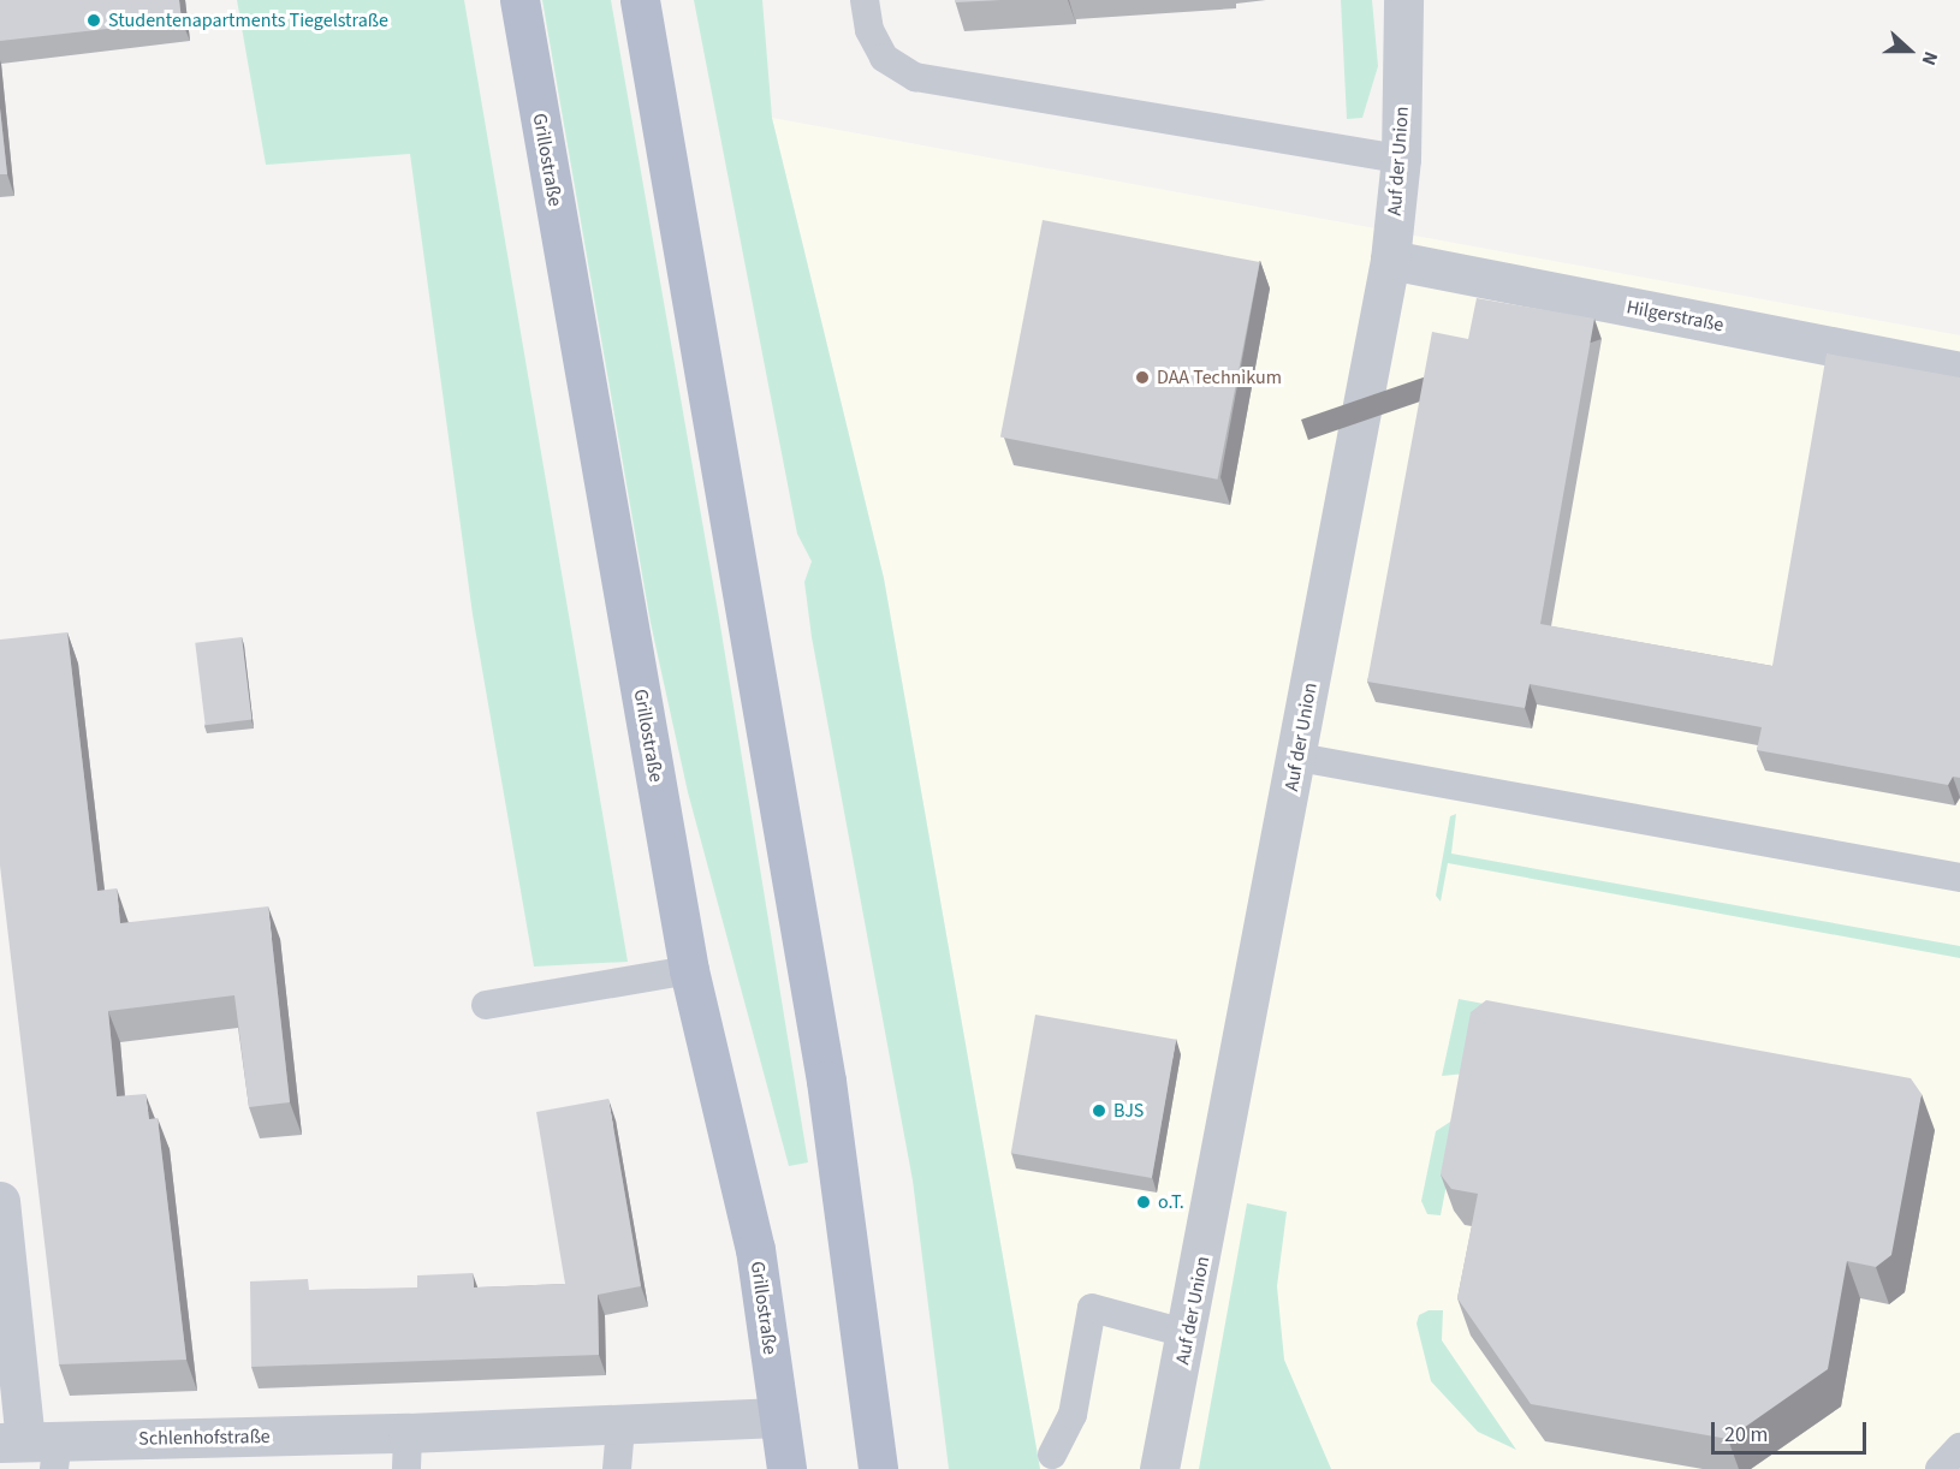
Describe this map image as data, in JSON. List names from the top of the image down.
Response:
{
  "streets": {
    "main road": ["Grillostraße"],
    "street": ["Auf der Union", "Hilgerstraße", "Schlenhofstraße"]
  },
  "crossings": [
    ["Grillostraße", "Schlenhofstraße"],
    ["Auf der Union", "Hilgerstraße"]
  ],
  "places": [
    "Studentenapartments Tiegelstraße",
    "DAA Technikum",
    "BJS",
    "o.T."
  ],
  "scale_bar": "20 m",
  "north": "right"
}
